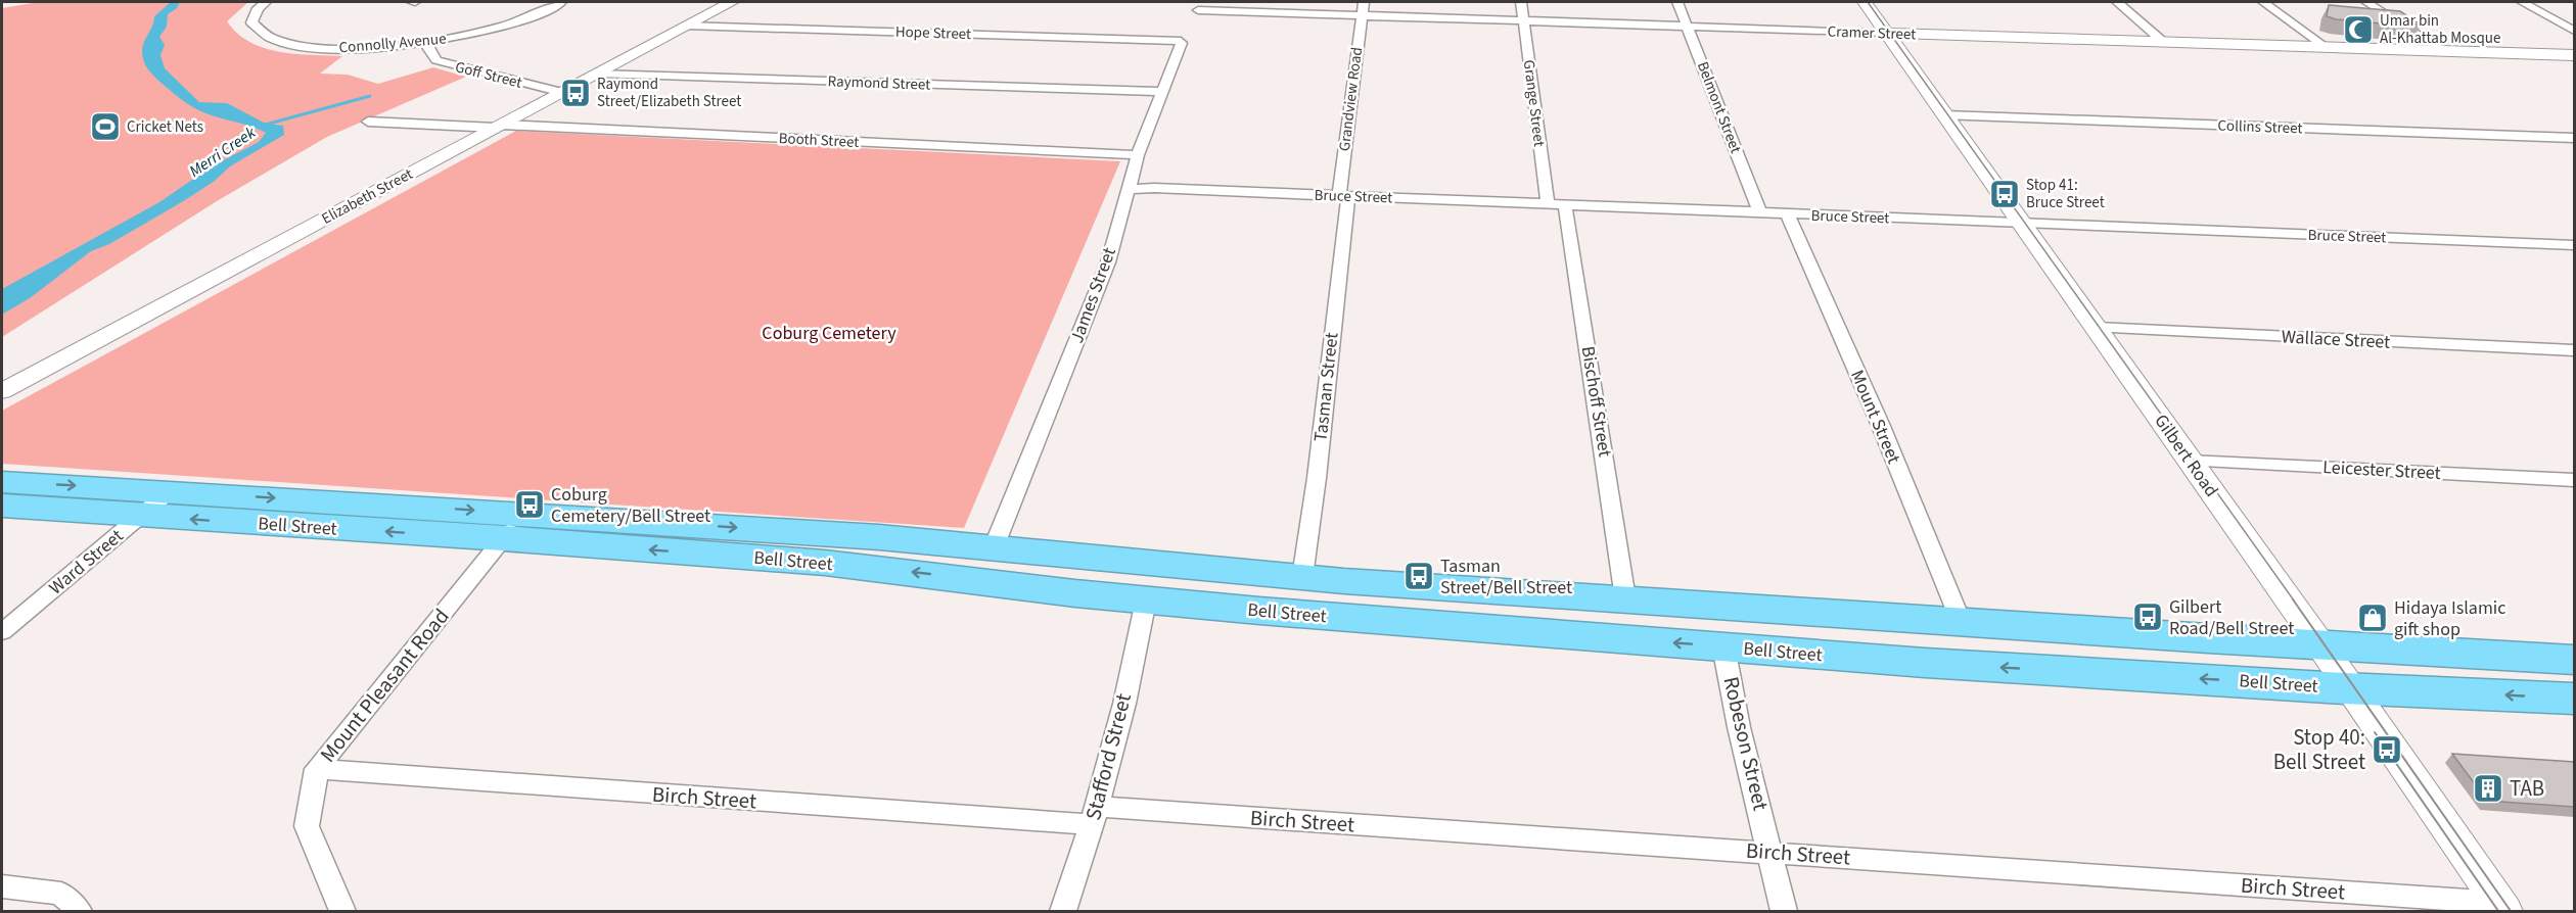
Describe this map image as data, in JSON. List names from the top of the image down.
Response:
{
  "streets": {
    "highway": ["Bell Street"],
    "street": [
      "Hope Street",
      "Cramer Street",
      "Connolly Avenue",
      "Goff Street",
      "Raymond Street",
      "Grandview Road",
      "Grange Street",
      "Belmont Street",
      "Collins Street",
      "Booth Street",
      "Elizabeth Street",
      "Bruce Street",
      "James Street",
      "Wallace Street",
      "Tasman Street",
      "Bischoff Street",
      "Mount Street",
      "Gilbert Road",
      "Leicester Street",
      "Ward Street",
      "Mount Pleasant Road",
      "Robeson Street",
      "Stafford Street",
      "Birch Street"
    ]
  },
  "crossings": [
    ["Hope Street", "Elizabeth Street"],
    ["Hope Street", "James Street"],
    ["Cramer Street", "Grandview Road"],
    ["Cramer Street", "Grange Street"],
    ["Cramer Street", "Belmont Street"],
    ["Cramer Street", "Gilbert Road"],
    ["Connolly Avenue", "Goff Street"],
    ["Goff Street", "Elizabeth Street"],
    ["Raymond Street", "Elizabeth Street"],
    ["Raymond Street", "James Street"],
    ["Grandview Road", "Bruce Street"],
    ["Grandview Road", "Tasman Street"],
    ["Grange Street", "Bruce Street"],
    ["Grange Street", "Bischoff Street"],
    ["Belmont Street", "Bruce Street"],
    ["Collins Street", "Gilbert Road"],
    ["Booth Street", "Elizabeth Street"],
    ["Booth Street", "James Street"],
    ["Bruce Street", "James Street"],
    ["Bruce Street", "Tasman Street"],
    ["Bruce Street", "Bischoff Street"],
    ["Bruce Street", "Mount Street"],
    ["Bruce Street", "Gilbert Road"],
    ["James Street", "Bell Street"],
    ["Wallace Street", "Gilbert Road"],
    ["Tasman Street", "Bell Street"],
    ["Bischoff Street", "Bell Street"],
    ["Mount Street", "Bell Street"],
    ["Gilbert Road", "Leicester Street"],
    ["Gilbert Road", "Bell Street"],
    ["Gilbert Road", "Birch Street"],
    ["Bell Street", "Ward Street"],
    ["Bell Street", "Mount Pleasant Road"],
    ["Bell Street", "Robeson Street"],
    ["Bell Street", "Stafford Street"],
    ["Mount Pleasant Road", "Birch Street"],
    ["Robeson Street", "Birch Street"],
    ["Stafford Street", "Birch Street"]
  ],
  "water": ["Merri Creek"],
  "parks": ["Coburg Cemetery"],
  "places": {
    "mosque": ["Umar bin Al-Khattab Mosque"],
    "bus stop": [
      "Raymond Street/Elizabeth Street",
      "Stop 41: Bruce Street",
      "Coburg Cemetery/Bell Street",
      "Tasman Street/Bell Street",
      "Gilbert Road/Bell Street",
      "Stop 40: Bell Street"
    ],
    "sports": ["Cricket Nets"],
    "shop": ["Hidaya Islamic gift shop"],
    "building": ["TAB"]
  }
}
